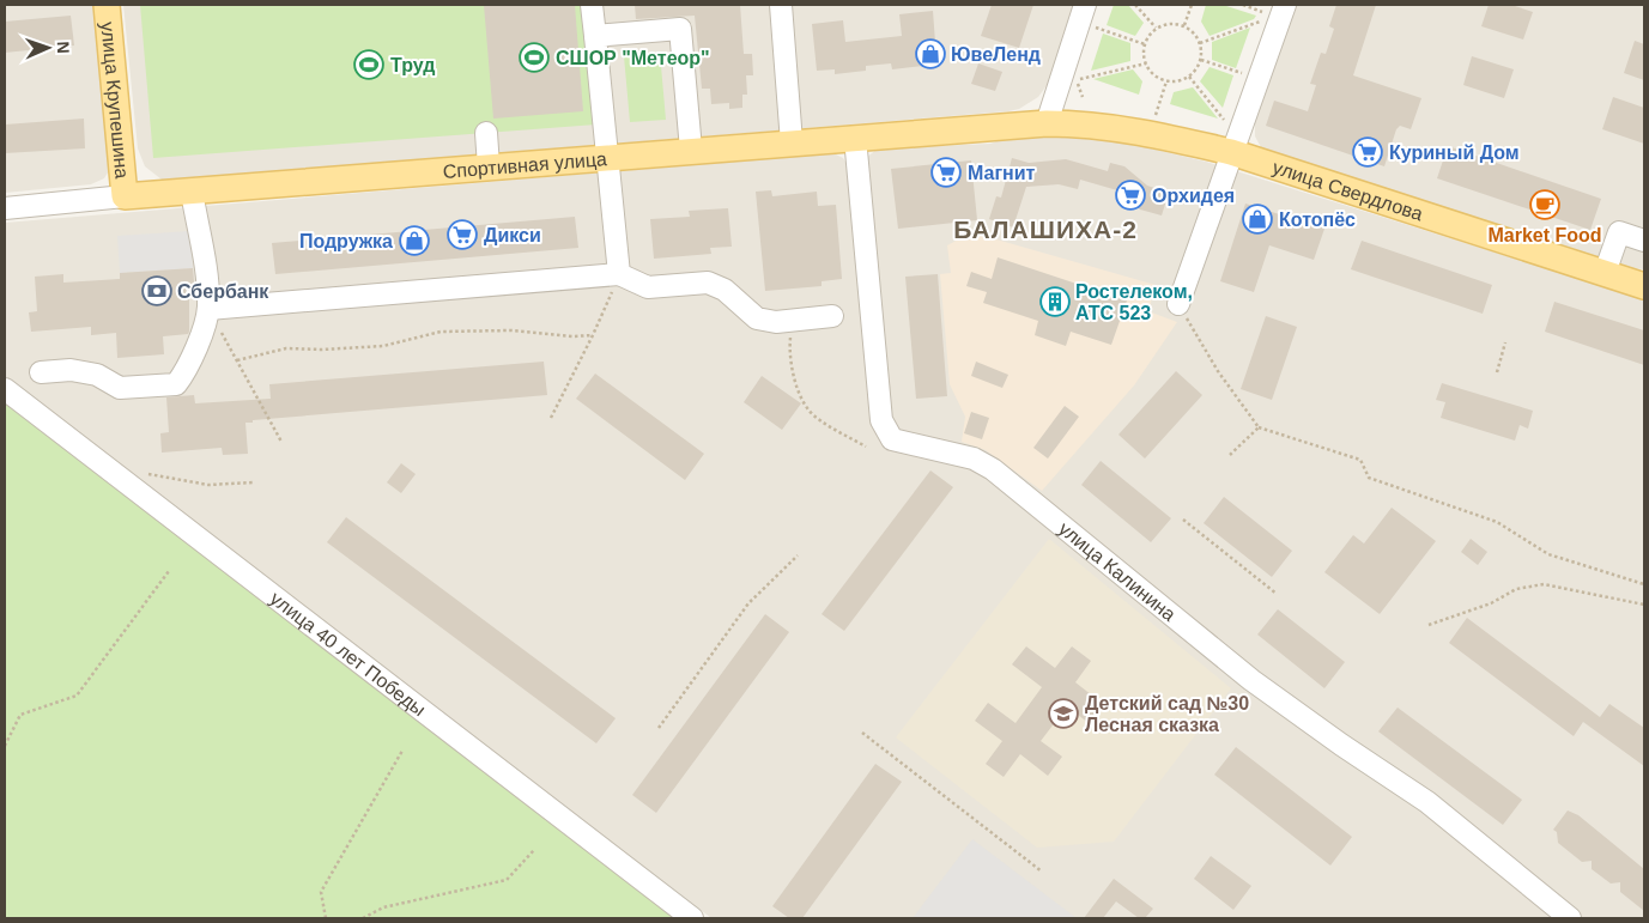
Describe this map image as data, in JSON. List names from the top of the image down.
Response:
{
  "streets": {
    "main road": ["улица Крупешина", "Спортивная улица", "улица Свердлова"],
    "street": ["улица Калинина", "улица 40 лет Победы"]
  },
  "crossings": [
    ["улица Крупешина", "Спортивная улица"],
    ["Спортивная улица", "улица Свердлова"],
    ["Спортивная улица", "улица Калинина"]
  ],
  "districts": ["БАЛАШИХА-2"],
  "places": {
    "shop": ["ЮвеЛенд", "Котопёс", "Подружка"],
    "sports": ["СШОР \"Метеор\"", "Труд"],
    "supermarket": [
      "Куриный Дом",
      "Магнит",
      "Орхидея",
      "Дикси"
    ],
    "cafe": ["Market Food"],
    "bank": ["Сбербанк"],
    "building": ["Ростелеком, АТС 523"],
    "school or university": ["Детский сад №30 Лесная сказка"]
  },
  "north": "right"
}
